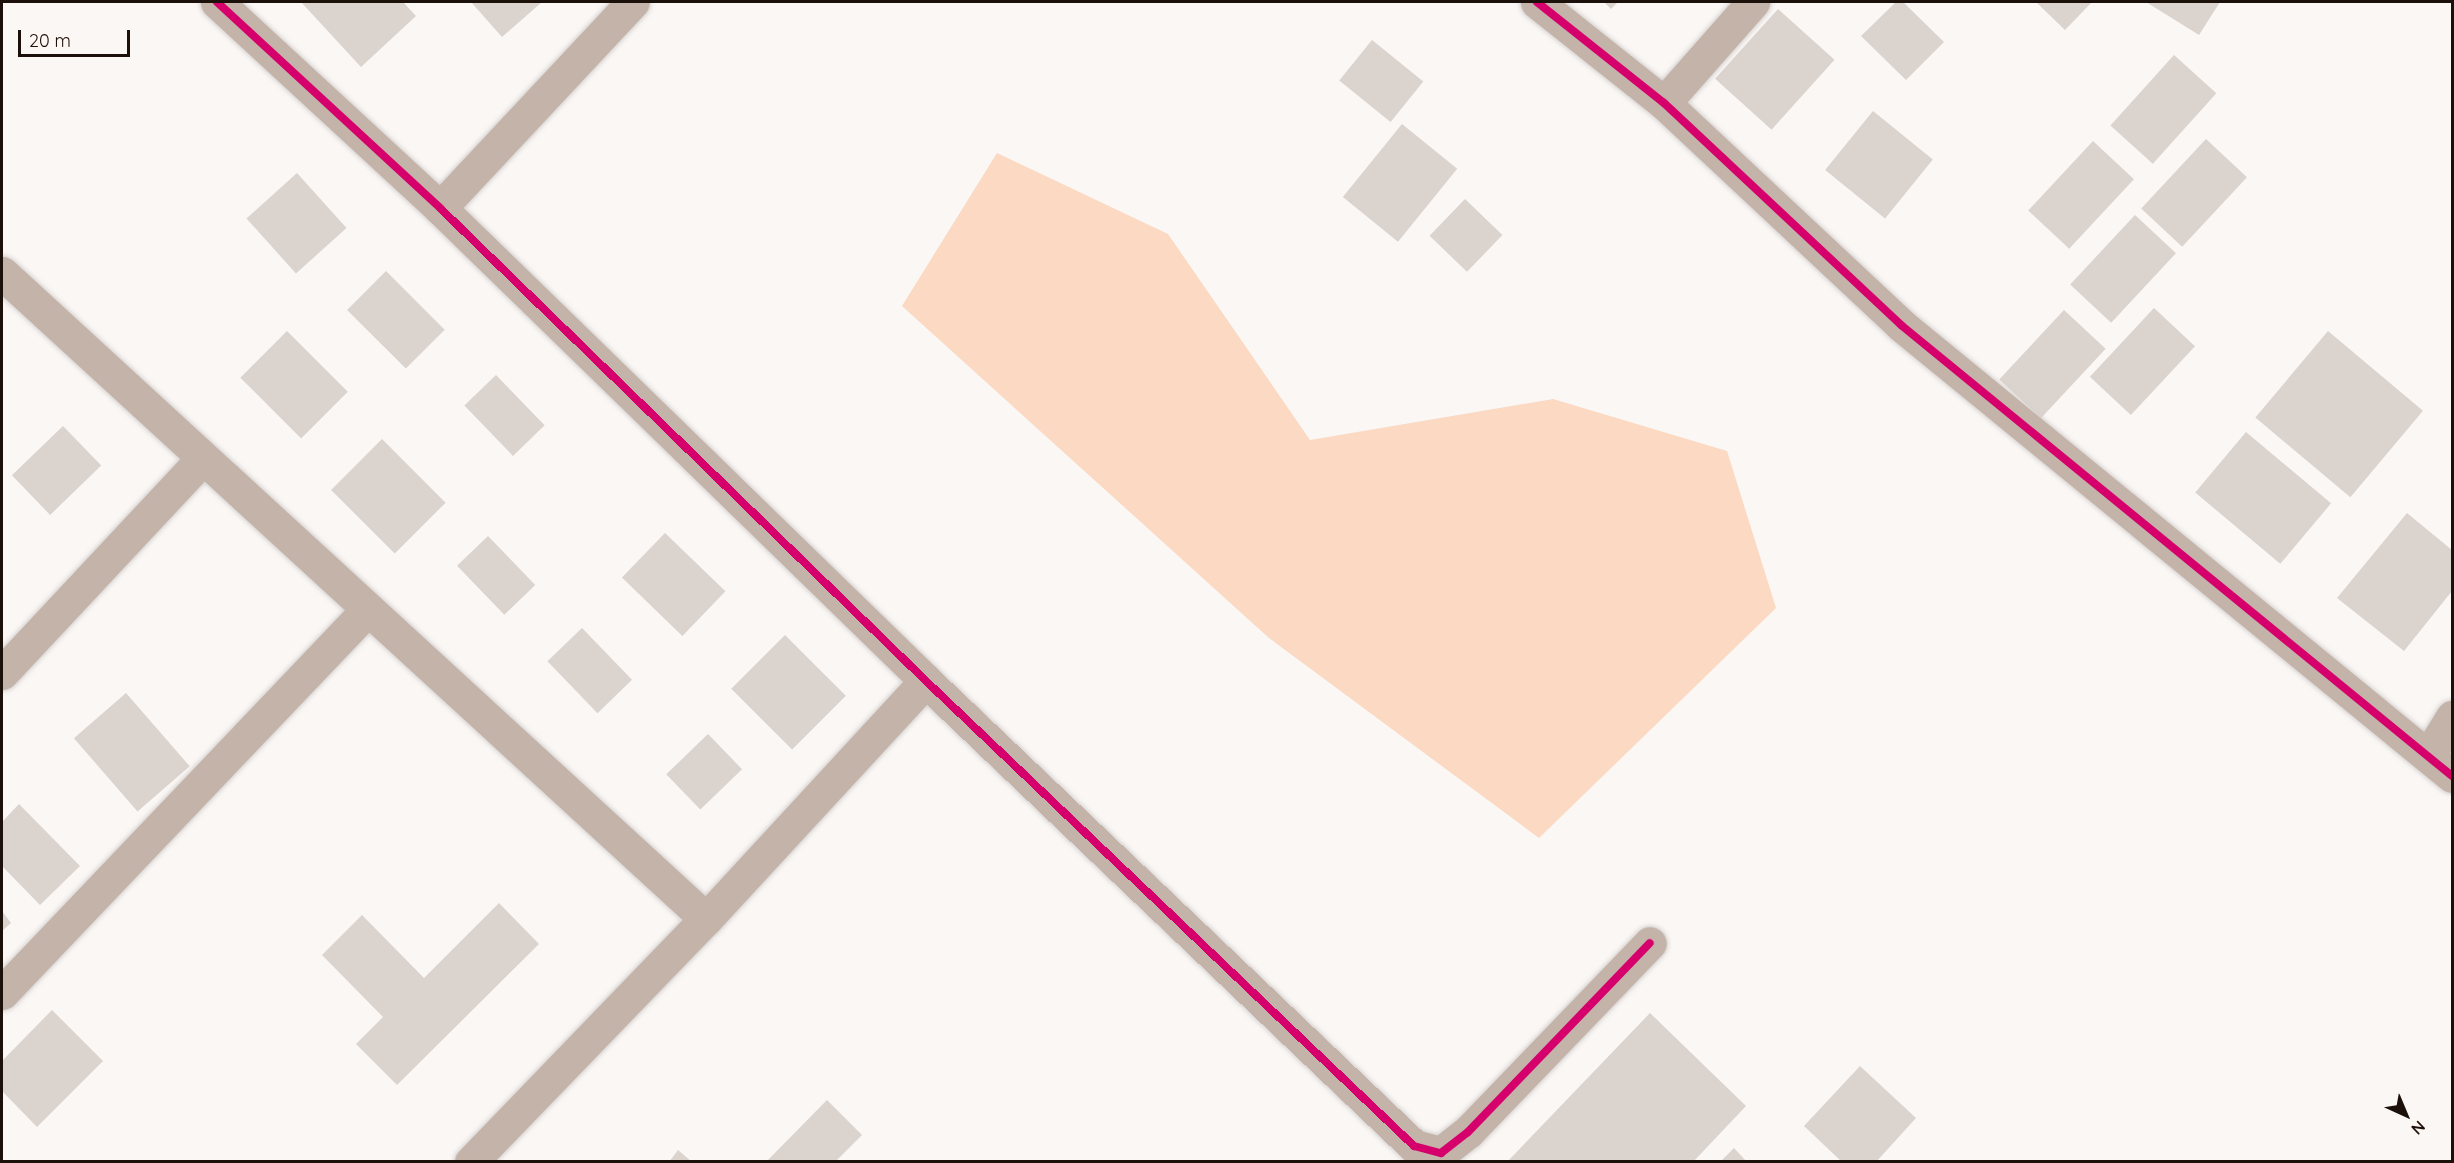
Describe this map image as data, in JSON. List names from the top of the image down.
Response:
{
  "scale_bar": "20 m",
  "north": "bottom right"
}
